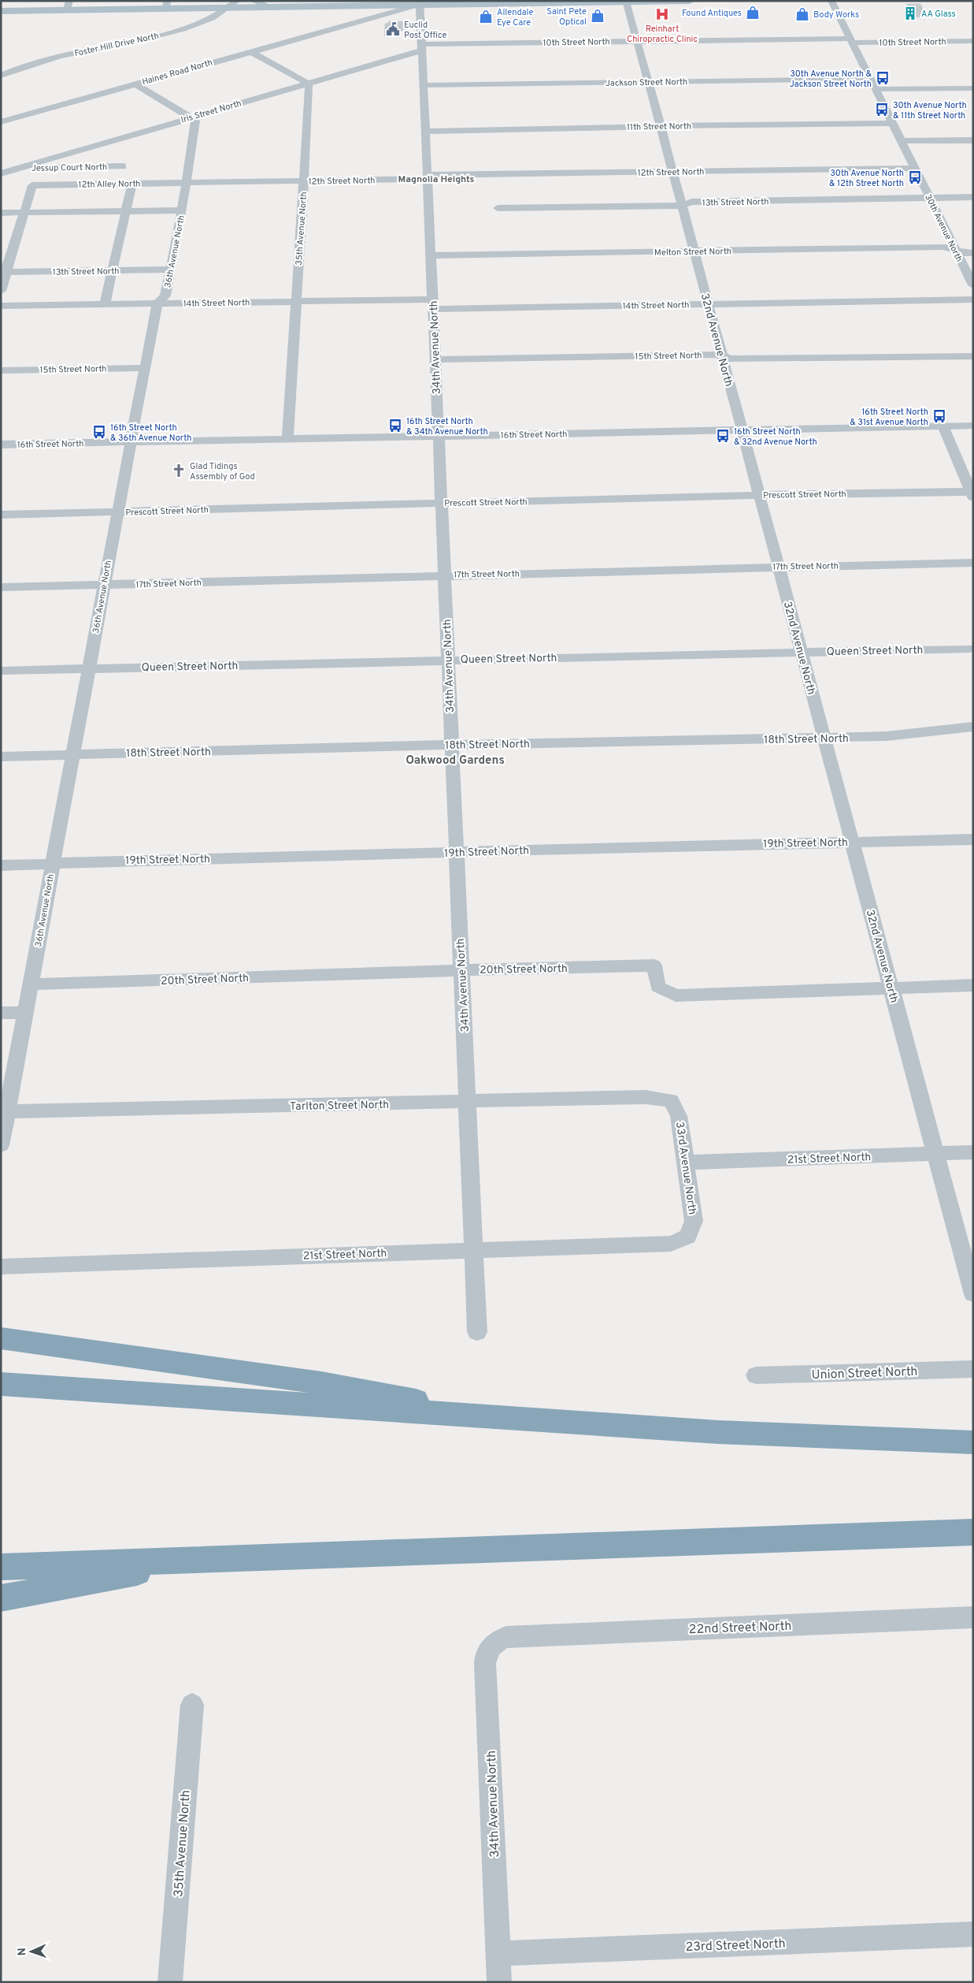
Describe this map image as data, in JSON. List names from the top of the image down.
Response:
{
  "streets": {
    "street": [
      "10th Street North",
      "Foster Hill Drive North",
      "Haines Road North",
      "Jackson Street North",
      "Iris Street North",
      "11th Street North",
      "Jessup Court North",
      "12th Street North",
      "12th Alley North",
      "13th Street North",
      "30th Avenue North",
      "35th Avenue North",
      "36th Avenue North",
      "Melton Street North",
      "14th Street North",
      "32nd Avenue North",
      "34th Avenue North",
      "15th Street North",
      "16th Street North",
      "Prescott Street North",
      "17th Street North",
      "Queen Street North",
      "18th Street North",
      "19th Street North",
      "20th Street North",
      "Tarlton Street North",
      "21st Street North",
      "33rd Avenue North",
      "Union Street North",
      "22nd Street North",
      "23rd Street North"
    ]
  },
  "crossings": [
    ["10th Street North", "Iris Street North"],
    ["10th Street North", "30th Avenue North"],
    ["10th Street North", "32nd Avenue North"],
    ["10th Street North", "34th Avenue North"],
    ["Haines Road North", "34th Avenue North"],
    ["Jackson Street North", "30th Avenue North"],
    ["Jackson Street North", "32nd Avenue North"],
    ["Jackson Street North", "34th Avenue North"],
    ["Iris Street North", "Jessup Court North"],
    ["Iris Street North", "35th Avenue North"],
    ["Iris Street North", "36th Avenue North"],
    ["Iris Street North", "34th Avenue North"],
    ["11th Street North", "30th Avenue North"],
    ["11th Street North", "32nd Avenue North"],
    ["11th Street North", "34th Avenue North"],
    ["12th Street North", "12th Alley North"],
    ["12th Street North", "30th Avenue North"],
    ["12th Street North", "35th Avenue North"],
    ["12th Street North", "36th Avenue North"],
    ["12th Street North", "32nd Avenue North"],
    ["12th Street North", "34th Avenue North"],
    ["12th Alley North", "36th Avenue North"],
    ["13th Street North", "30th Avenue North"],
    ["13th Street North", "36th Avenue North"],
    ["13th Street North", "32nd Avenue North"],
    ["30th Avenue North", "Melton Street North"],
    ["35th Avenue North", "14th Street North"],
    ["35th Avenue North", "16th Street North"],
    ["36th Avenue North", "14th Street North"],
    ["36th Avenue North", "15th Street North"],
    ["36th Avenue North", "16th Street North"],
    ["36th Avenue North", "Prescott Street North"],
    ["36th Avenue North", "17th Street North"],
    ["36th Avenue North", "Queen Street North"],
    ["36th Avenue North", "18th Street North"],
    ["36th Avenue North", "19th Street North"],
    ["36th Avenue North", "20th Street North"],
    ["36th Avenue North", "Tarlton Street North"],
    ["Melton Street North", "32nd Avenue North"],
    ["Melton Street North", "34th Avenue North"],
    ["14th Street North", "32nd Avenue North"],
    ["14th Street North", "34th Avenue North"],
    ["32nd Avenue North", "15th Street North"],
    ["32nd Avenue North", "16th Street North"],
    ["32nd Avenue North", "Prescott Street North"],
    ["32nd Avenue North", "17th Street North"],
    ["32nd Avenue North", "Queen Street North"],
    ["32nd Avenue North", "18th Street North"],
    ["32nd Avenue North", "19th Street North"],
    ["32nd Avenue North", "20th Street North"],
    ["32nd Avenue North", "21st Street North"],
    ["34th Avenue North", "15th Street North"],
    ["34th Avenue North", "16th Street North"],
    ["34th Avenue North", "Prescott Street North"],
    ["34th Avenue North", "17th Street North"],
    ["34th Avenue North", "Queen Street North"],
    ["34th Avenue North", "18th Street North"],
    ["34th Avenue North", "19th Street North"],
    ["34th Avenue North", "20th Street North"],
    ["34th Avenue North", "Tarlton Street North"],
    ["34th Avenue North", "21st Street North"],
    ["34th Avenue North", "22nd Street North"],
    ["34th Avenue North", "23rd Street North"],
    ["Tarlton Street North", "33rd Avenue North"],
    ["21st Street North", "33rd Avenue North"]
  ],
  "districts": ["Magnolia Heights", "Oakwood Gardens"],
  "places": {
    "shop": [
      "Found Antiques",
      "Body Works",
      "Saint Pete Optical",
      "Allendale Eye Care"
    ],
    "building": ["AA Glass"],
    "hospital": ["Reinhart Chiropractic Clinic"],
    "public building": ["Euclid Post Office"],
    "bus stop": [
      "30th Avenue North & Jackson Street North",
      "30th Avenue North & 11th Street North",
      "30th Avenue North & 12th Street North",
      "16th Street North & 31st Avenue North",
      "16th Street North & 34th Avenue North",
      "16th Street North & 36th Avenue North",
      "16th Street North & 32nd Avenue North"
    ],
    "church": ["Glad Tidings Assembly of God"]
  },
  "north": "left"
}
